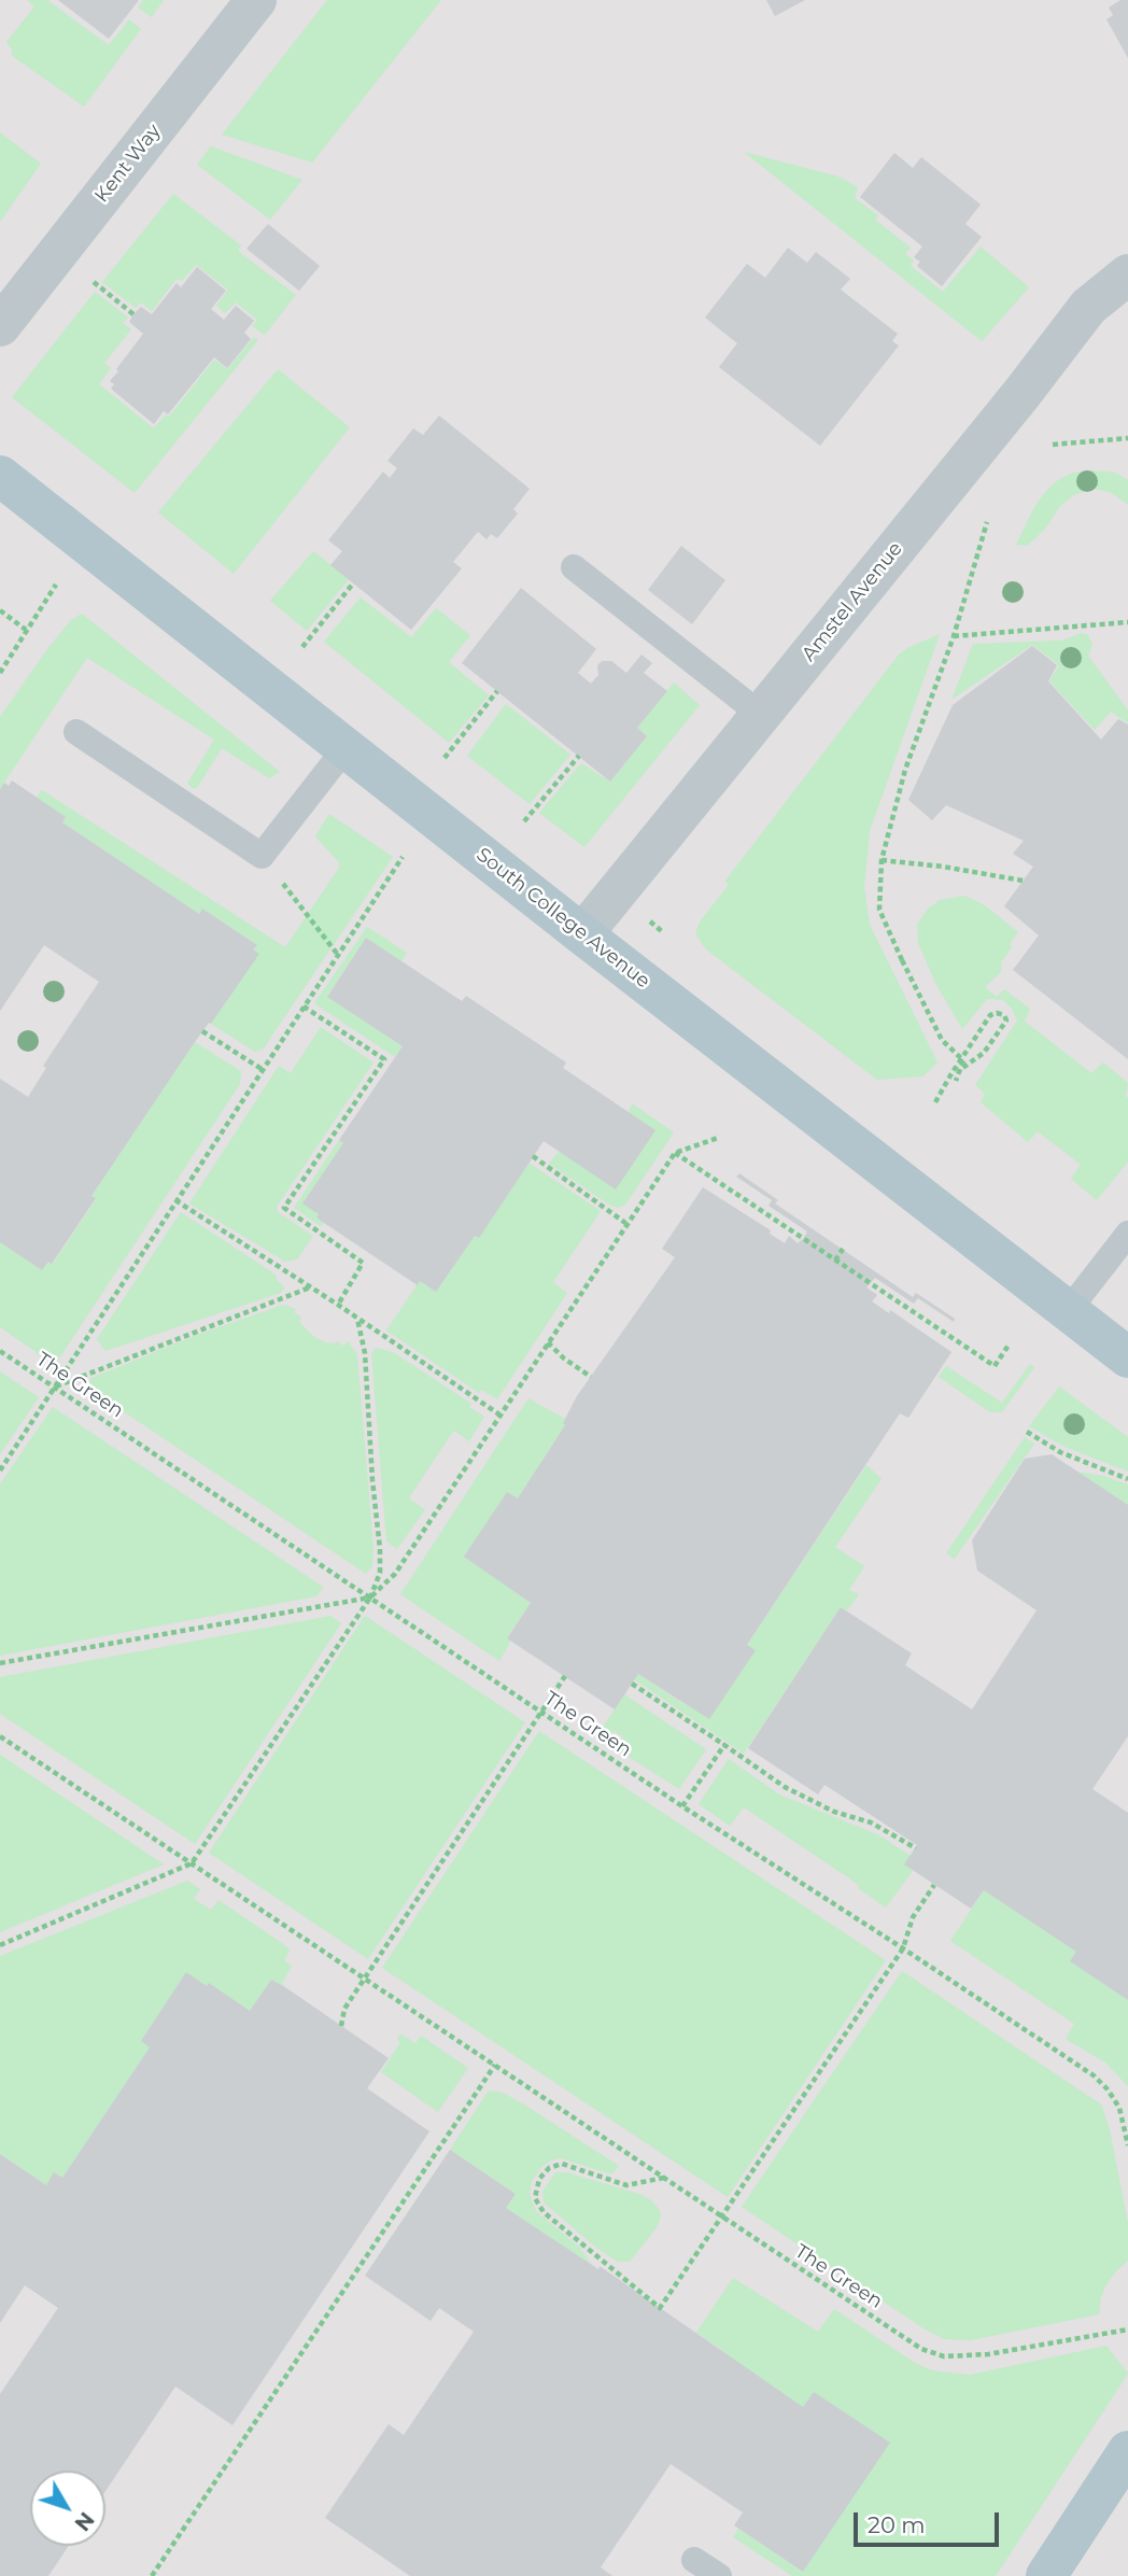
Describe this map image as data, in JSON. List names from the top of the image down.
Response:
{
  "streets": {
    "main road": ["South College Avenue"],
    "street": ["Kent Way", "Amstel Avenue"],
    "path": ["The Green"]
  },
  "crossings": [
    ["Amstel Avenue", "South College Avenue"]
  ],
  "scale_bar": "20 m",
  "north": "bottom right"
}
